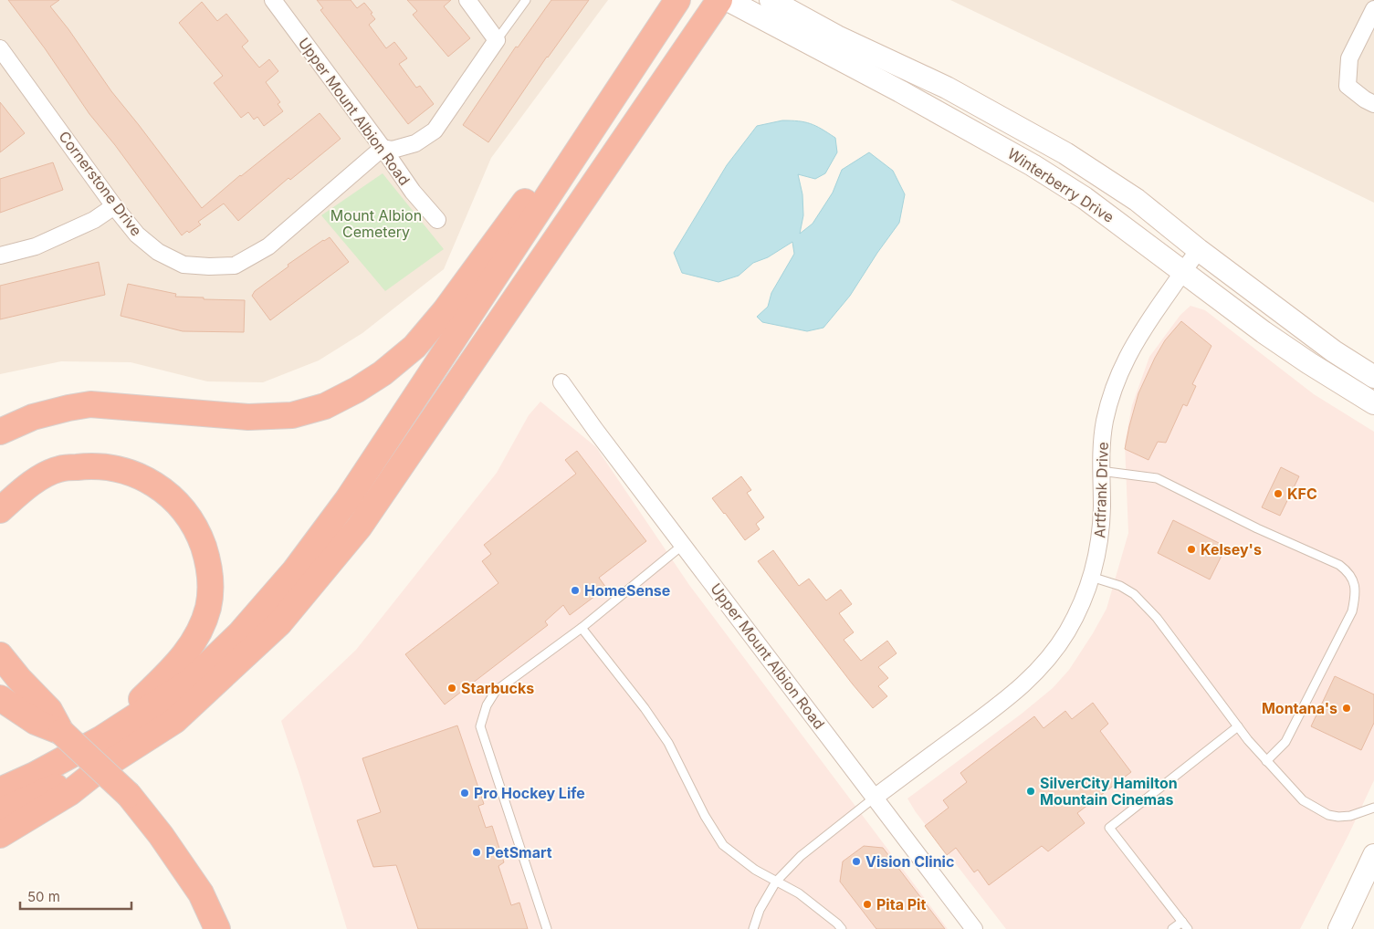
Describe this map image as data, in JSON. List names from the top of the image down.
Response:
{
  "streets": {
    "street": [
      "Upper Mount Albion Road",
      "Cornerstone Drive",
      "Winterberry Drive",
      "Artfrank Drive"
    ]
  },
  "crossings": [
    ["Upper Mount Albion Road", "Cornerstone Drive"],
    ["Upper Mount Albion Road", "Artfrank Drive"],
    ["Winterberry Drive", "Artfrank Drive"]
  ],
  "parks": ["Mount Albion Cemetery"],
  "places": [
    "KFC",
    "Kelsey's",
    "HomeSense",
    "Starbucks",
    "Montana's",
    "SilverCity Hamilton Mountain Cinemas",
    "Pro Hockey Life",
    "PetSmart",
    "Vision Clinic",
    "Pita Pit"
  ],
  "scale_bar": "50 m"
}
